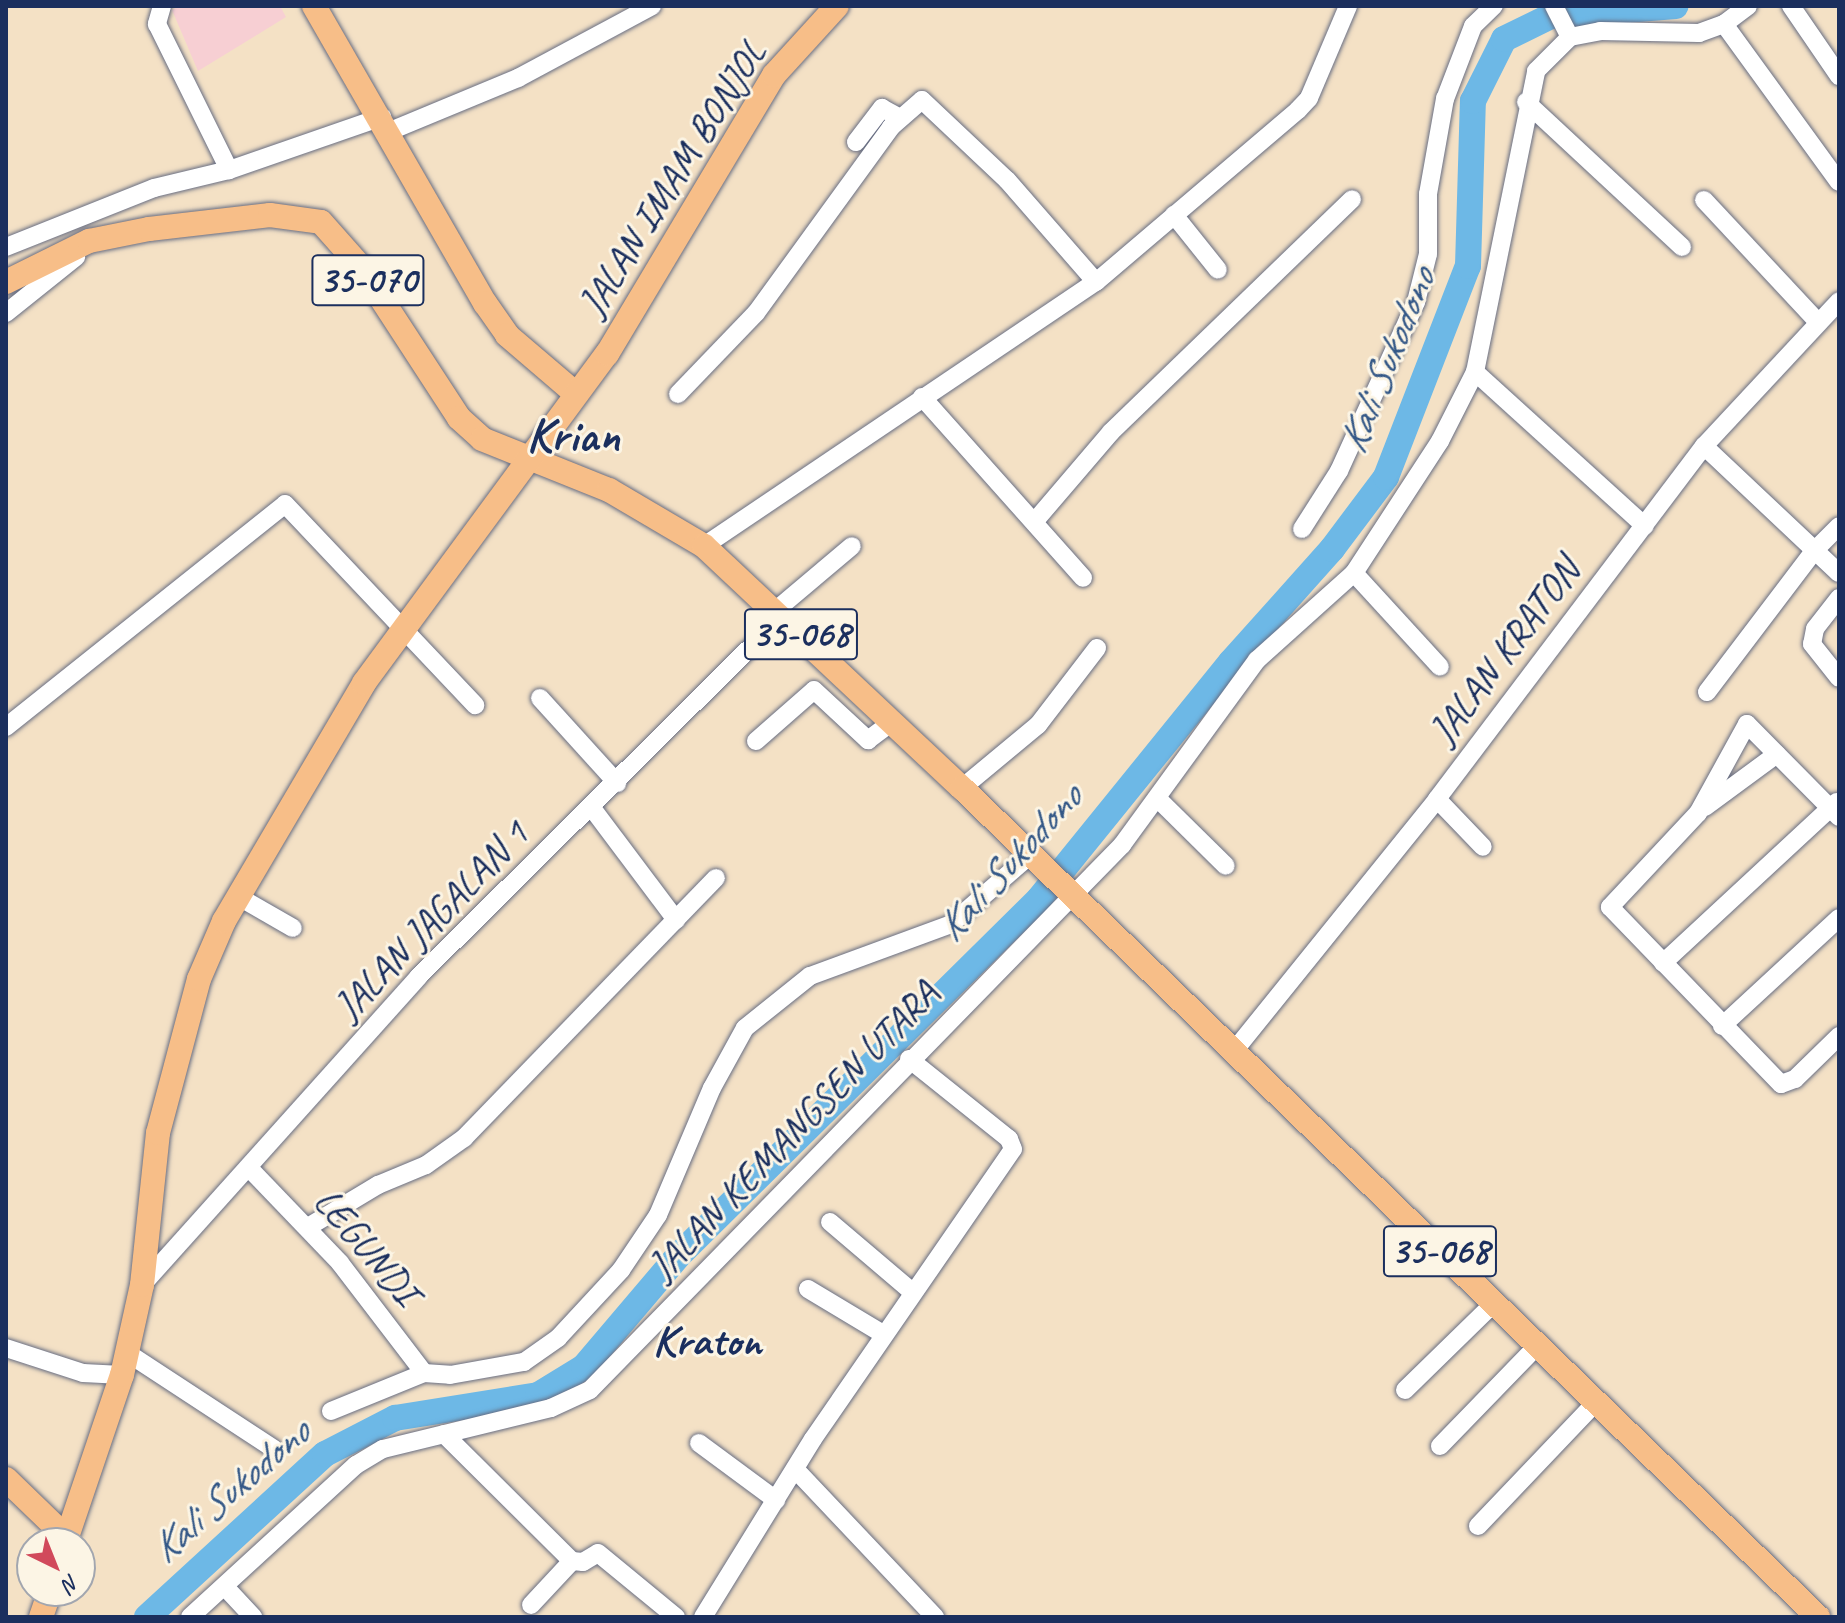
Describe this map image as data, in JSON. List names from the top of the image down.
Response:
{
  "streets": {
    "main road": ["JALAN IMAM BONJOL", "35-070", "35-068"],
    "street": [
      "JALAN KRATON",
      "JALAN JAGALAN 1",
      "JALAN KEMANGSEN UTARA",
      "LEGUNDI"
    ]
  },
  "crossings": [
    ["JALAN IMAM BONJOL", "35-070"],
    ["JALAN IMAM BONJOL", "35-068"],
    ["JALAN IMAM BONJOL", "JALAN JAGALAN 1"],
    ["35-070", "35-068"],
    ["35-068", "JALAN KRATON"],
    ["35-068", "JALAN JAGALAN 1"],
    ["35-068", "JALAN KEMANGSEN UTARA"],
    ["JALAN JAGALAN 1", "LEGUNDI"]
  ],
  "districts": ["Krian", "Kraton"],
  "water": ["Kali Sukodono"],
  "north": "bottom right"
}
